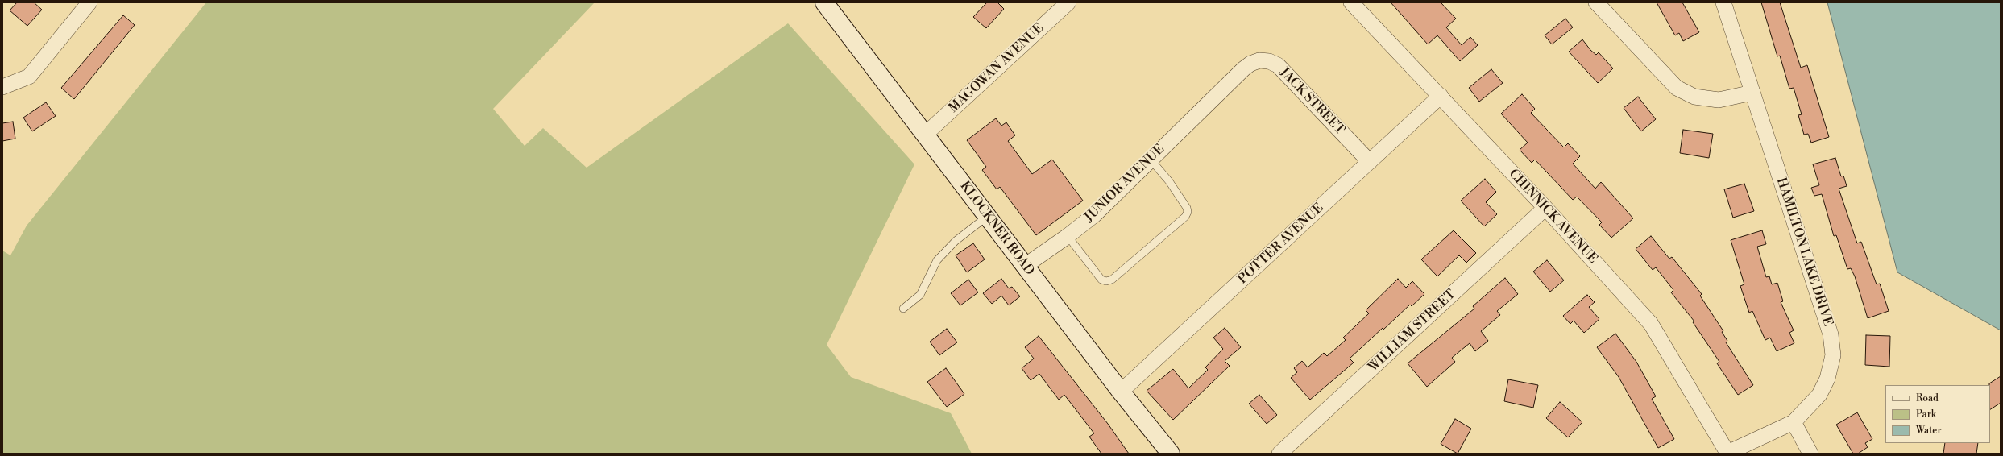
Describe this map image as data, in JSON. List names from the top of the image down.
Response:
{
  "streets": {
    "main road": ["KLOCKNER ROAD"],
    "street": [
      "MAGOWAN AVENUE",
      "JACK STREET",
      "JUNIOR AVENUE",
      "CHINNICK AVENUE",
      "POTTER AVENUE",
      "HAMILTON LAKE DRIVE",
      "WILLIAM STREET"
    ]
  },
  "crossings": [
    ["MAGOWAN AVENUE", "KLOCKNER ROAD"],
    ["JACK STREET", "JUNIOR AVENUE"],
    ["JACK STREET", "POTTER AVENUE"],
    ["JUNIOR AVENUE", "KLOCKNER ROAD"],
    ["CHINNICK AVENUE", "POTTER AVENUE"],
    ["CHINNICK AVENUE", "HAMILTON LAKE DRIVE"],
    ["CHINNICK AVENUE", "WILLIAM STREET"],
    ["KLOCKNER ROAD", "POTTER AVENUE"]
  ],
  "legend": ["Road", "Park", "Water"]
}
